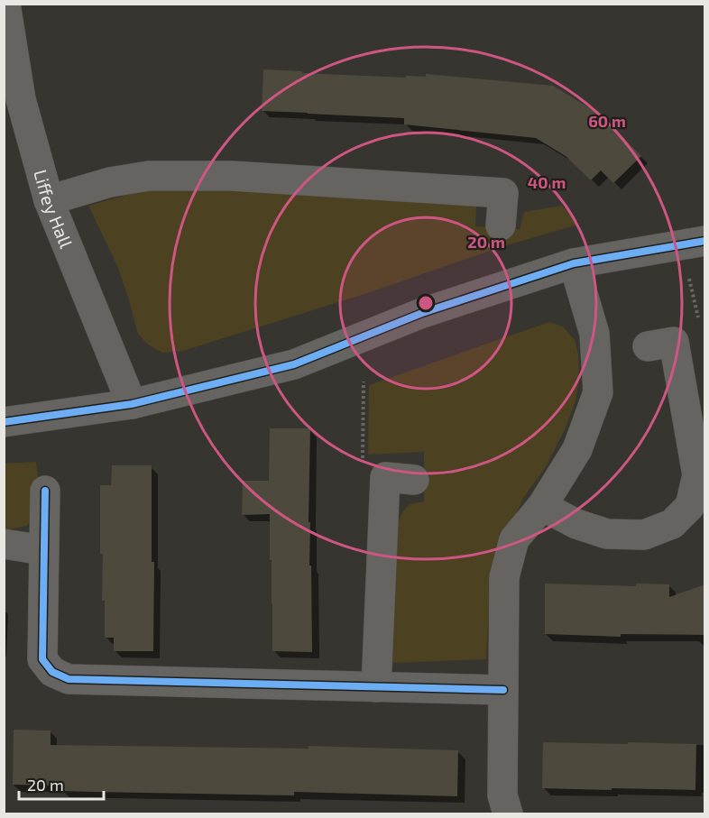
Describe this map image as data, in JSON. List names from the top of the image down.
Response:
{
  "streets": {
    "street": ["Liffey Hall"]
  },
  "scale_bar": "20 m",
  "rings": ["60 m", "40 m", "20 m"]
}
